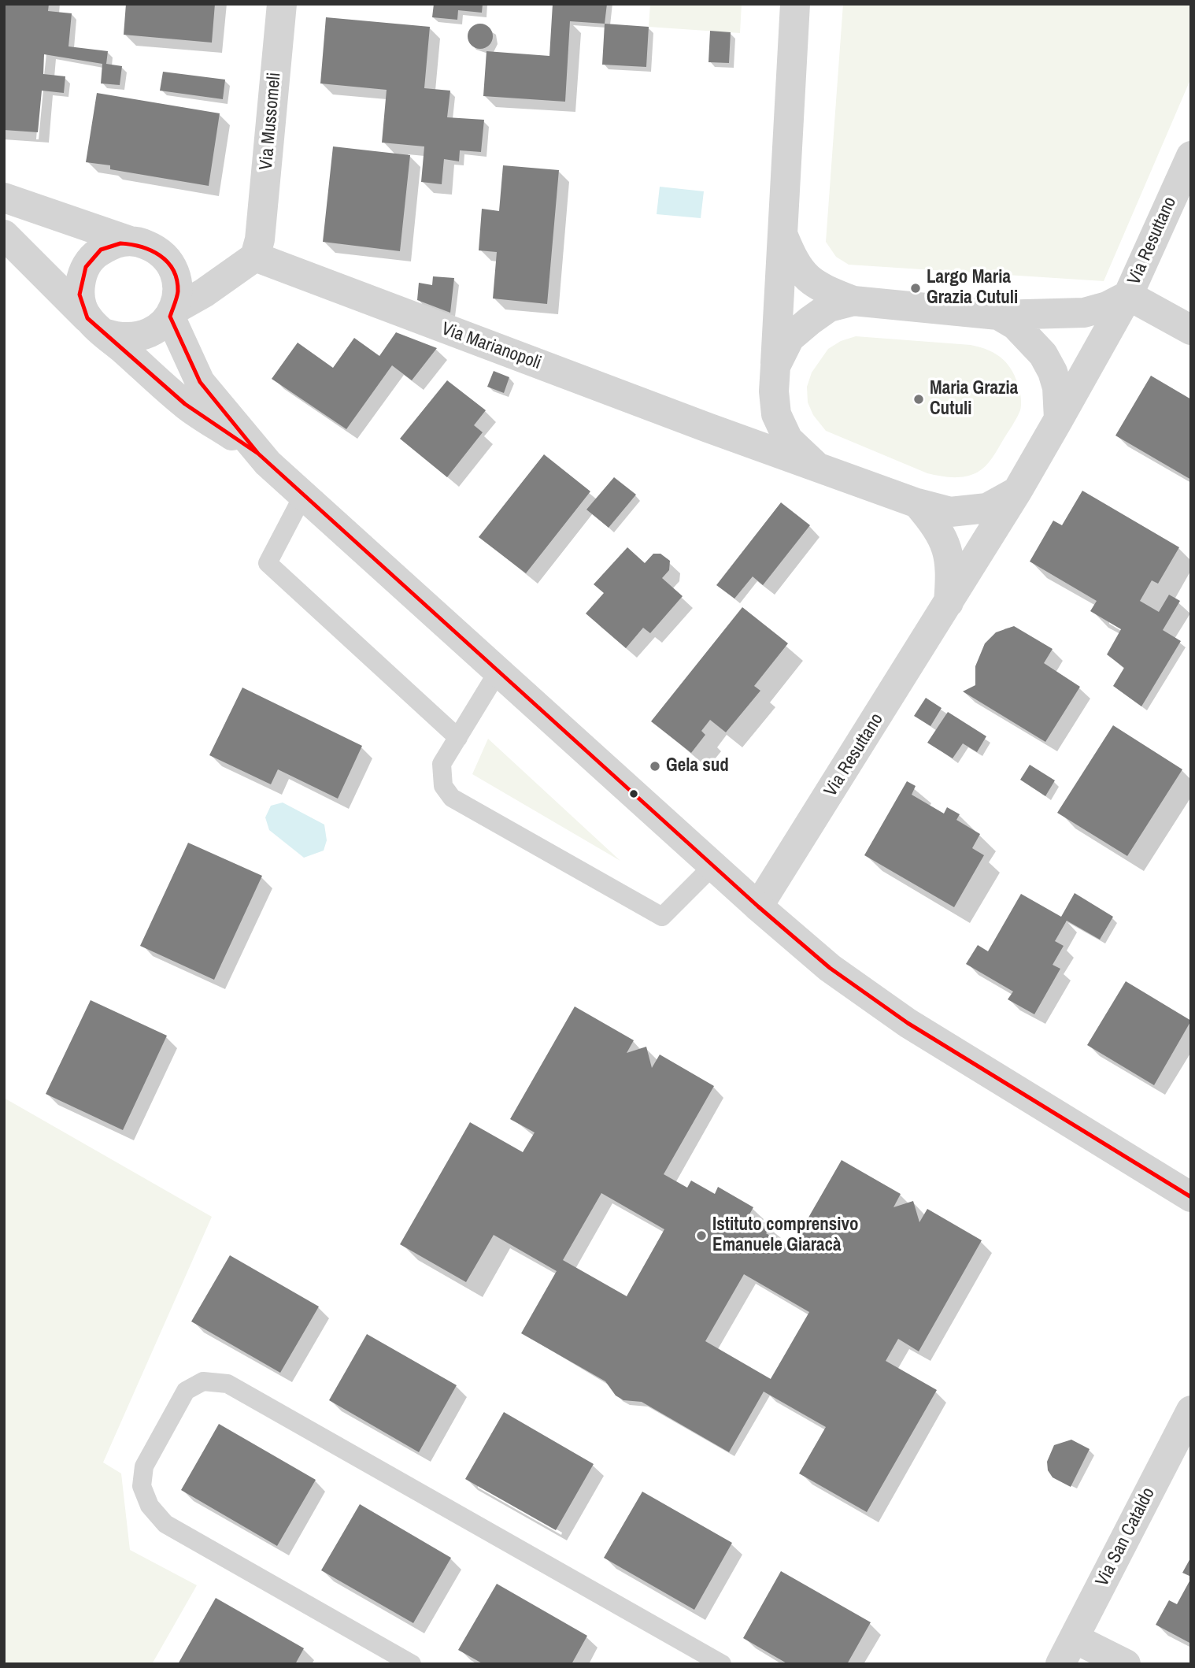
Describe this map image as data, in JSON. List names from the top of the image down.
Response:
{
  "streets": {
    "street": [
      "Via Mussomeli",
      "Via Resuttano",
      "Via Marianopoli",
      "Via San Cataldo"
    ]
  },
  "crossings": [
    ["Via Mussomeli", "Via Marianopoli"],
    ["Via Resuttano", "Via Marianopoli"]
  ],
  "places": [
    "Largo Maria Grazia Cutuli",
    "Maria Grazia Cutuli",
    "Gela sud",
    "Istituto comprensivo Emanuele Giaracà"
  ]
}
